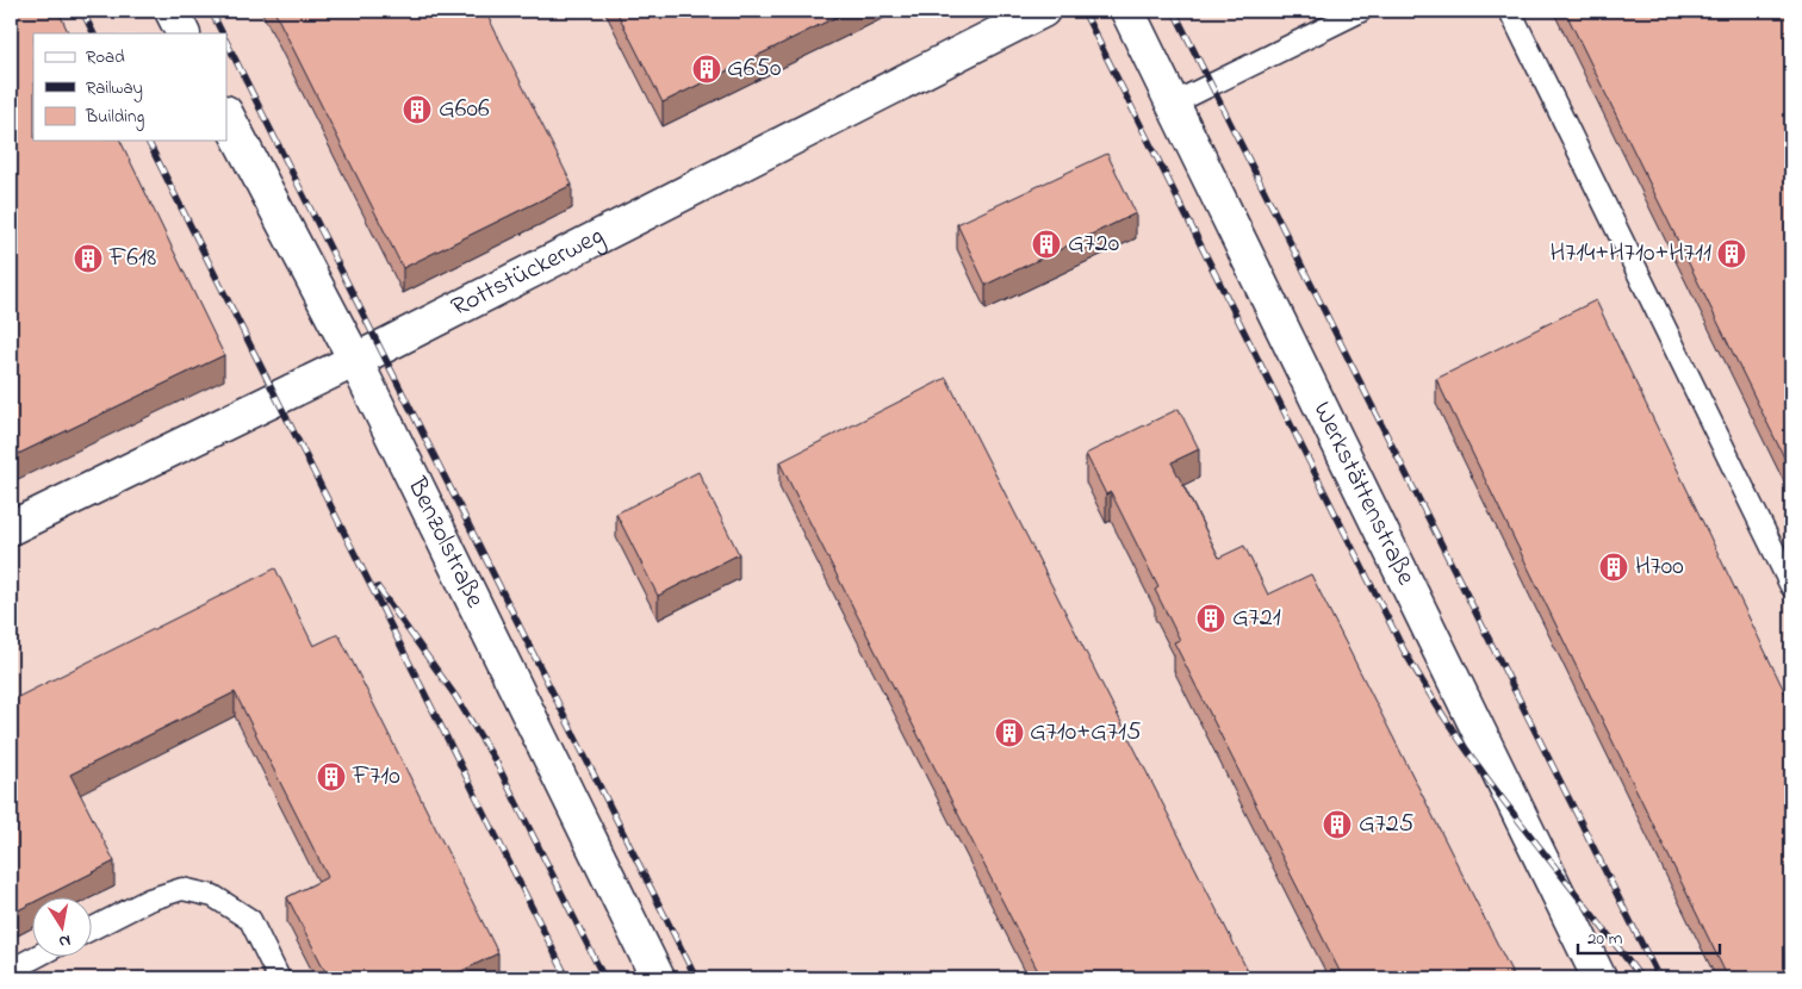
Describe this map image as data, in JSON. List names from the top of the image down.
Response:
{
  "streets": {
    "street": ["Rottstückerweg", "Werkstättenstraße", "Benzolstraße"]
  },
  "crossings": [
    ["Rottstückerweg", "Benzolstraße"]
  ],
  "places": {
    "building": [
      "G650",
      "G606",
      "G720",
      "H714+H710+H711",
      "F618",
      "H700",
      "G721",
      "G710+G715",
      "F710",
      "G725"
    ]
  },
  "legend": ["Road", "Railway", "Building"],
  "scale_bar": "20 m",
  "north": "bottom"
}
